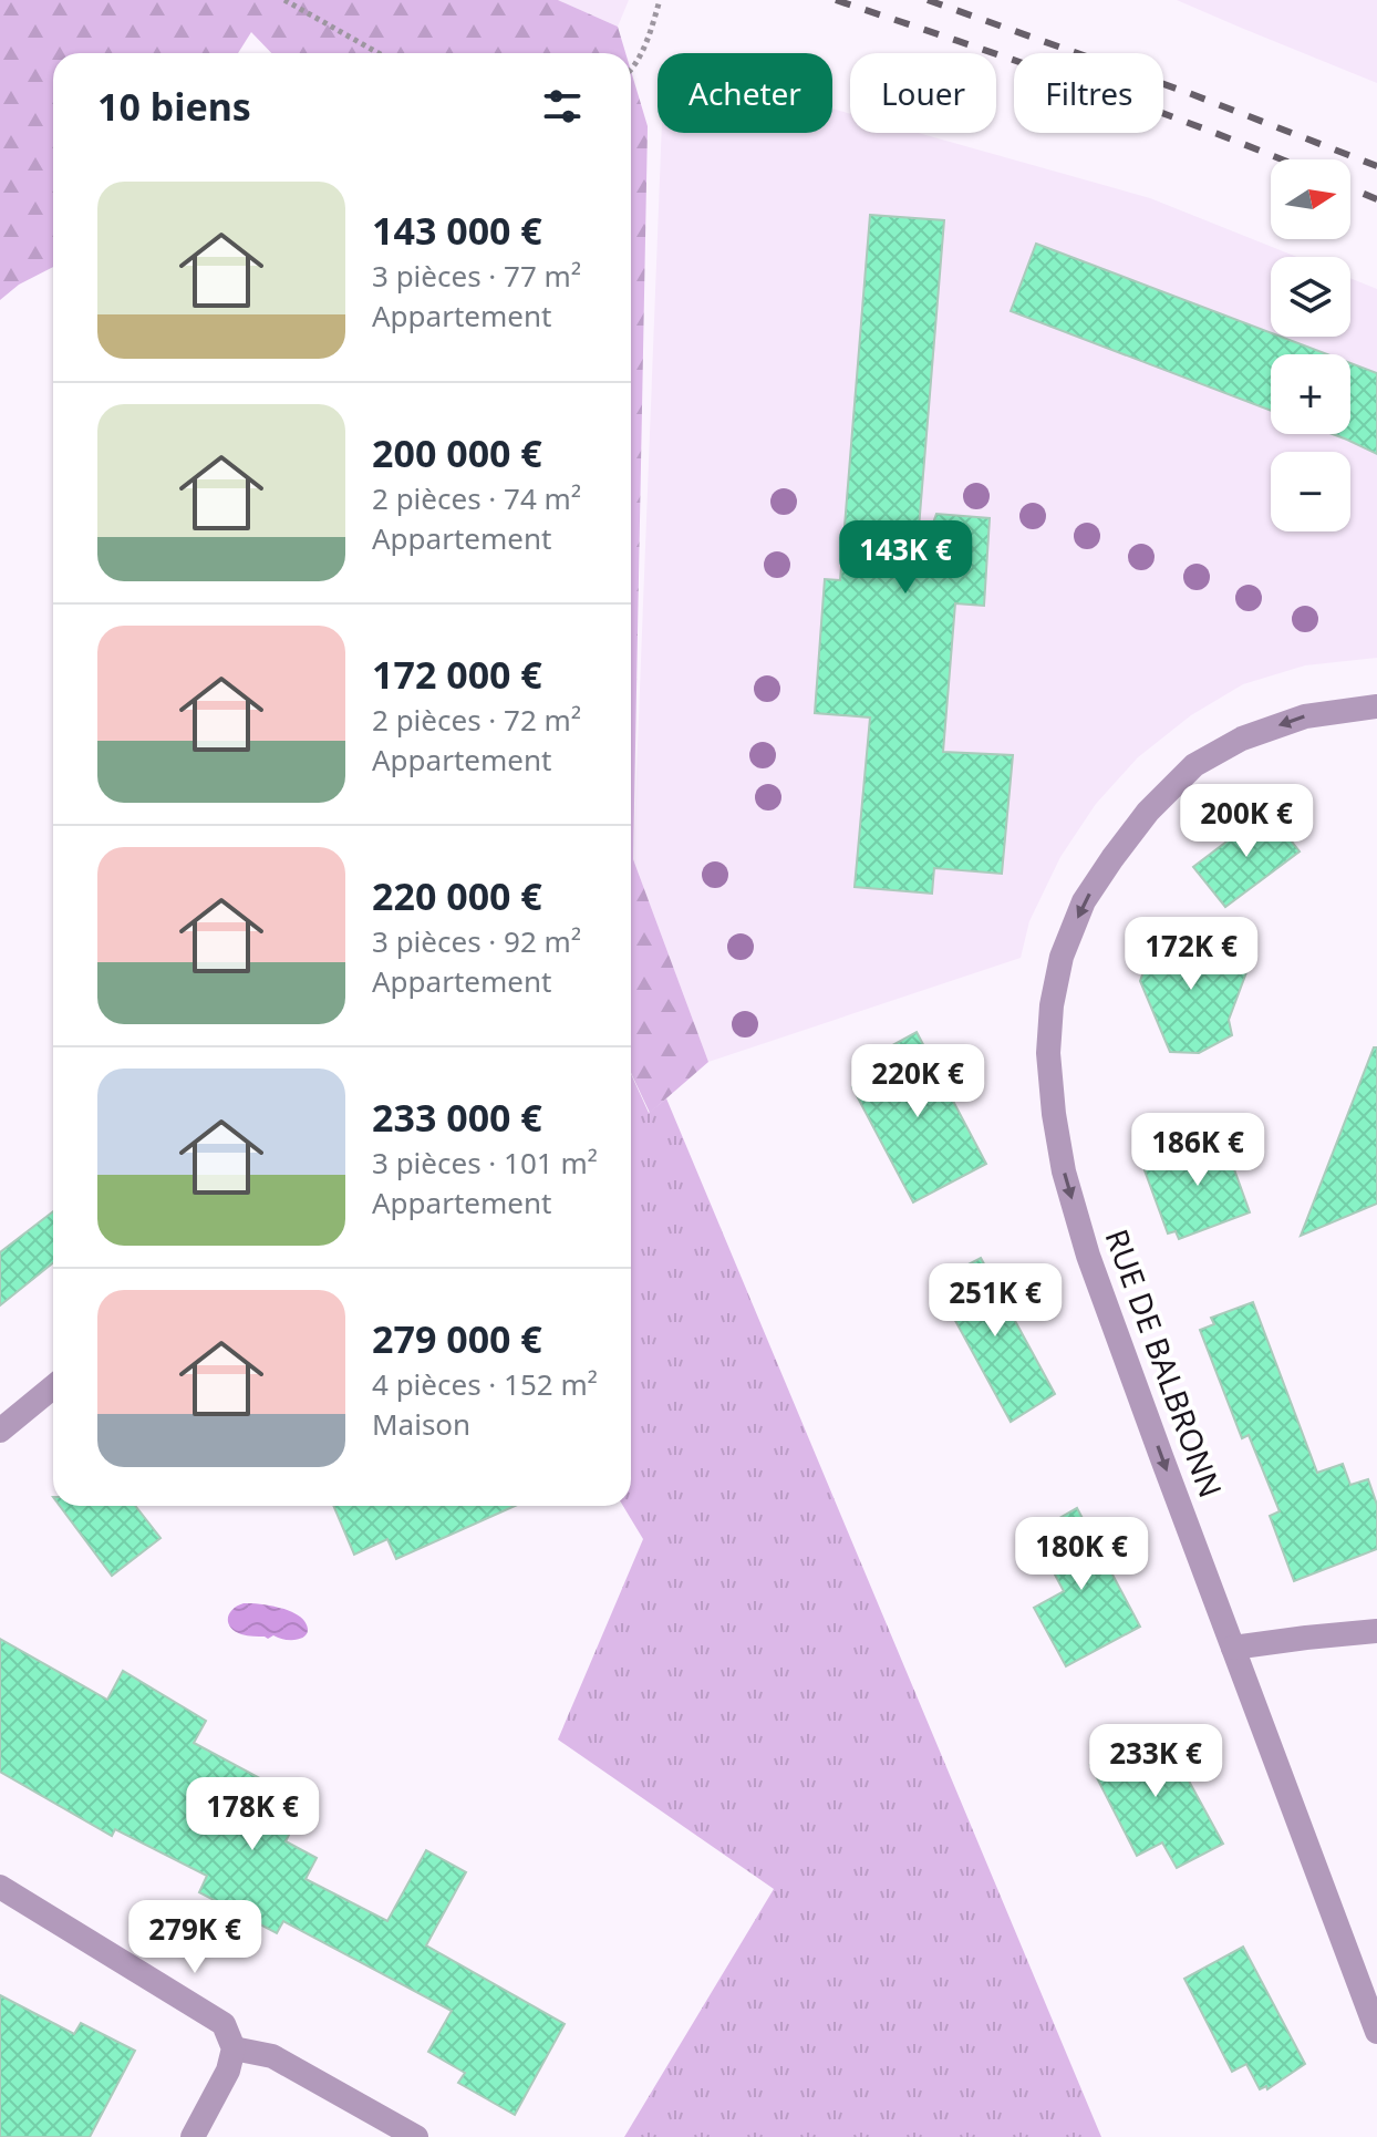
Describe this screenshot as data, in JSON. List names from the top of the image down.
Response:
{
  "streets": {
    "street": ["RUE DE BALBRONN"]
  },
  "one_way": ["RUE DE BALBRONN"],
  "north": "right",
  "page": {
    "chip": ["Acheter", "Louer", "Filtres"],
    "heading": "10 biens",
    "map_buttons": ["+", "−"],
    "list": [
      {
        "name": "143 000 €",
        "note": "3 pièces · 77 m² · Appartement"
      },
      {
        "name": "200 000 €",
        "note": "2 pièces · 74 m² · Appartement"
      },
      {
        "name": "172 000 €",
        "note": "2 pièces · 72 m² · Appartement"
      },
      {
        "name": "220 000 €",
        "note": "3 pièces · 92 m² · Appartement"
      },
      {
        "name": "233 000 €",
        "note": "3 pièces · 101 m² · Appartement"
      },
      {
        "name": "279 000 €",
        "note": "4 pièces · 152 m² · Maison"
      }
    ],
    "price": [
      "143K €",
      "200K €",
      "172K €",
      "220K €",
      "186K €",
      "251K €",
      "180K €",
      "233K €",
      "178K €",
      "279K €"
    ]
  }
}
